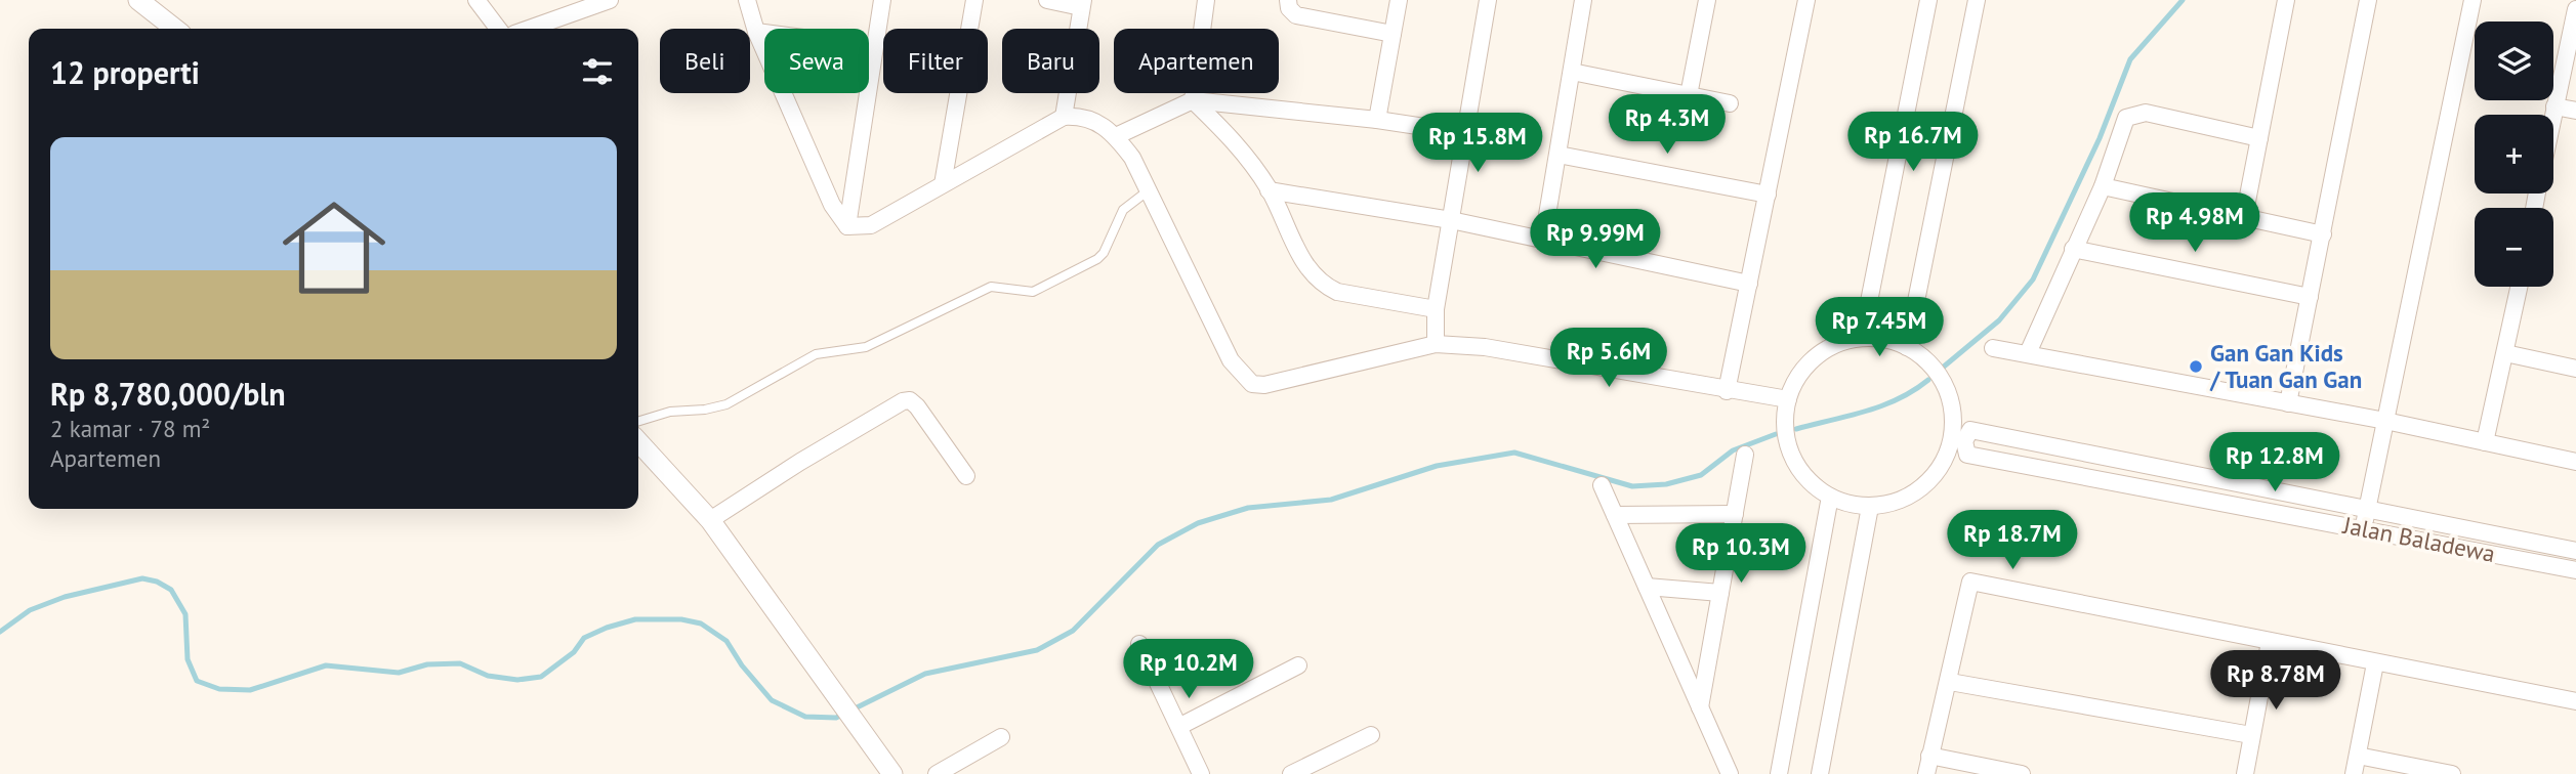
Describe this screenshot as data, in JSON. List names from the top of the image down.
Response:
{
  "streets": {
    "street": ["Jalan Baladewa"]
  },
  "places": ["Gan Gan Kids / Tuan Gan Gan"],
  "page": {
    "map_buttons": ["+", "−"],
    "chip": [
      "Beli",
      "Sewa",
      "Filter",
      "Baru",
      "Apartemen"
    ],
    "heading": "12 properti",
    "price": [
      "Rp 4.3M",
      "Rp 16.7M",
      "Rp 15.8M",
      "Rp 4.98M",
      "Rp 9.99M",
      "Rp 7.45M",
      "Rp 5.6M",
      "Rp 12.8M",
      "Rp 18.7M",
      "Rp 10.3M",
      "Rp 10.2M",
      "Rp 8.78M"
    ],
    "list": [
      {
        "name": "Rp 8,780,000/bln",
        "note": "2 kamar · 78 m² · Apartemen"
      }
    ]
  }
}
